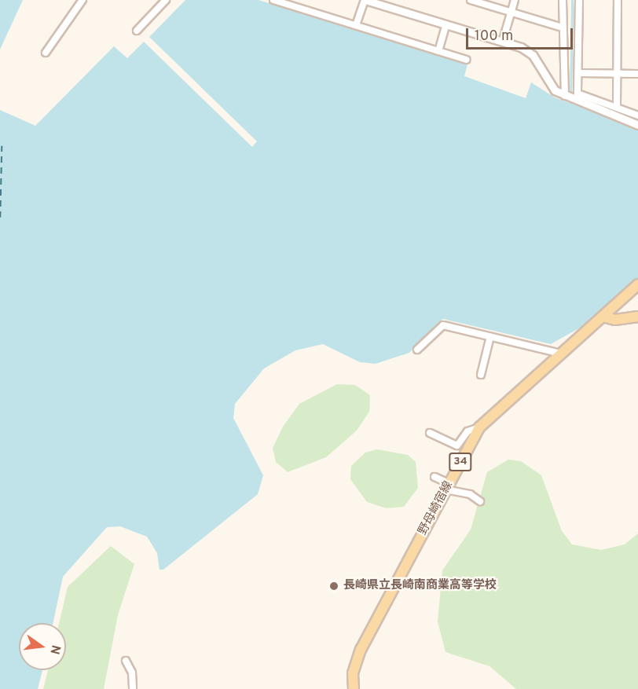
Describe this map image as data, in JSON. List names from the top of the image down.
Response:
{
  "streets": {
    "main road": ["34", "野母崎宿線"]
  },
  "places": ["長崎県立長崎南商業高等学校"],
  "scale_bar": "100 m",
  "north": "right"
}
